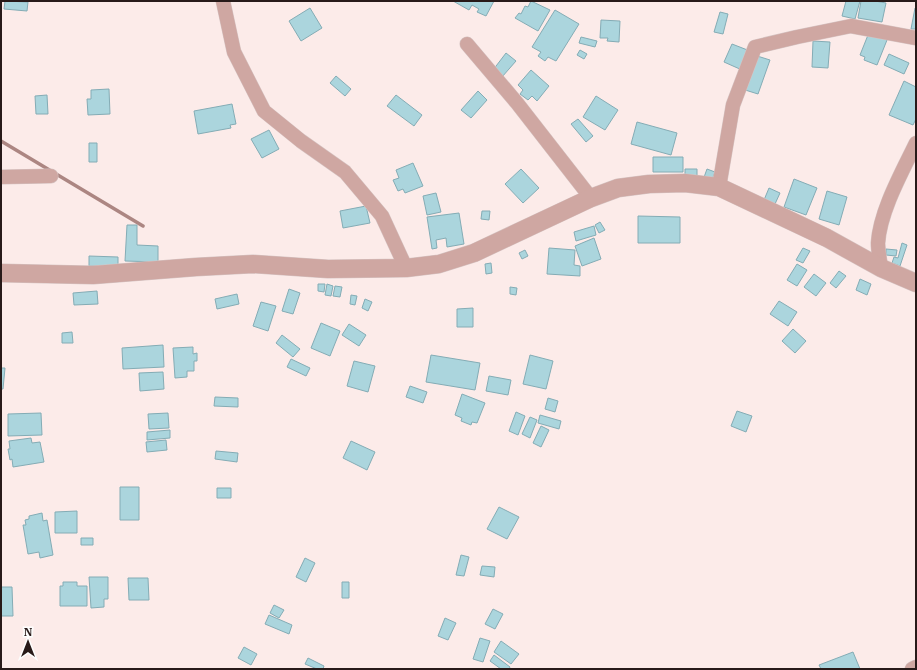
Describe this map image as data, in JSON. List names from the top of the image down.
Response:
{
  "north": "top"
}
